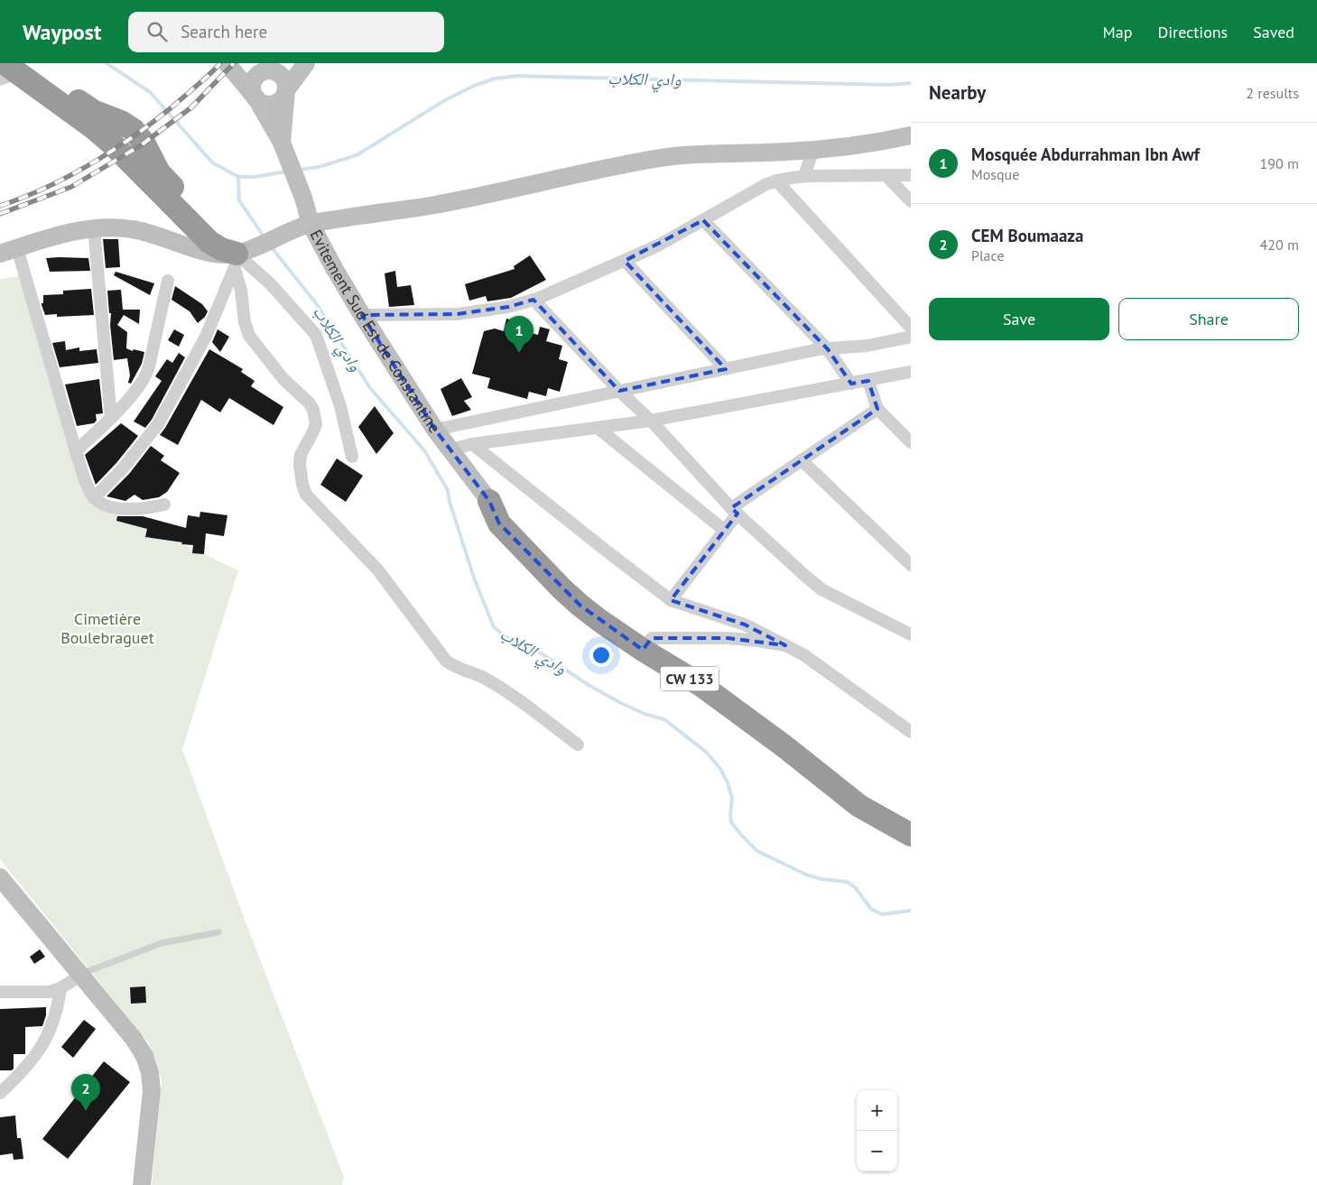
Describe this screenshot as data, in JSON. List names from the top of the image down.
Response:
{
  "streets": {
    "highway": ["Evitement Sud Est de Constantine", "CW 133"]
  },
  "crossings": [
    ["Evitement Sud Est de Constantine", "CW 133"]
  ],
  "water": ["وادي الكلاب"],
  "parks": ["Cimetière Boulebraguet"],
  "page": {
    "header": "Waypost",
    "search": "Search here",
    "nav": ["Map", "Directions", "Saved"],
    "heading": ["Nearby", "2 results"],
    "list": [
      {
        "mark": "1",
        "name": "Mosquée Abdurrahman Ibn Awf",
        "note": "Mosque",
        "value": "190 m"
      },
      {
        "mark": "2",
        "name": "CEM Boumaaza",
        "note": "Place",
        "value": "420 m"
      }
    ],
    "buttons": ["Save", "Share"],
    "pins": ["1", "2"],
    "map_buttons": ["+", "−"]
  }
}
